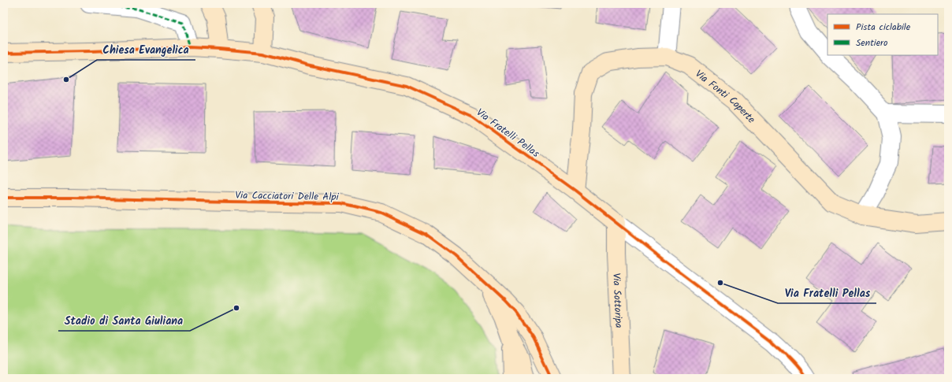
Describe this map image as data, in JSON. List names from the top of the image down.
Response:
{
  "streets": {
    "street": [
      "Via Fonti Coperte",
      "Via Fratelli Pellas",
      "Via Cacciatori Delle Alpi",
      "Via Sottoripa"
    ]
  },
  "crossings": [
    ["Via Fonti Coperte", "Via Fratelli Pellas"],
    ["Via Fratelli Pellas", "Via Sottoripa"]
  ],
  "places": ["Chiesa Evangelica", "Via Fratelli Pellas", "Stadio di Santa Giuliana"],
  "legend": ["Pista ciclabile", "Sentiero"]
}
